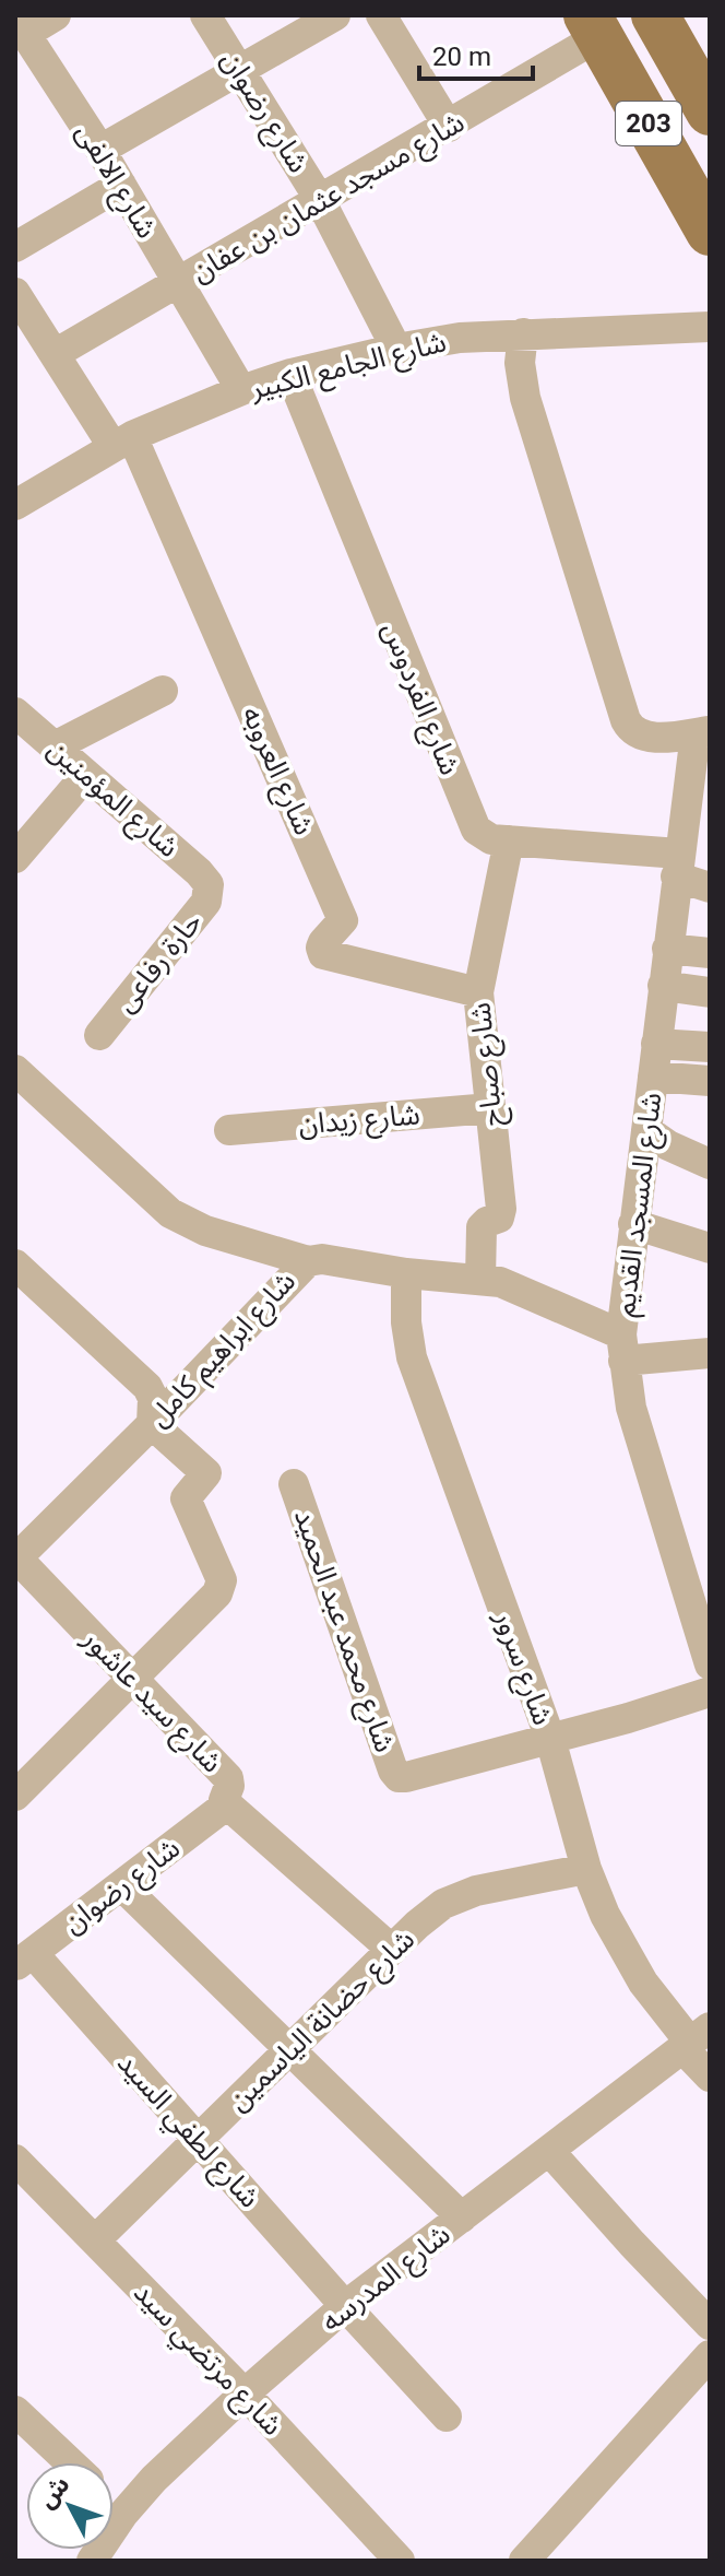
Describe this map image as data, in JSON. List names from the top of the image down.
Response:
{
  "streets": {
    "main road": ["203"],
    "street": [
      "شارع رضوان",
      "شارع الالفى",
      "شارع مسجد عثمان بن عفان",
      "شارع الجامع الكبير",
      "شارع الفردوس",
      "شارع العروبه",
      "شارع المؤمنين",
      "حارة رفاعى",
      "شارع صباح",
      "شارع زيدان",
      "شارع المسجد القديم",
      "شارع ابراهيم كامل",
      "شارع محمد عبد الحميد",
      "شارع سرور",
      "شارع سيد عاشور",
      "شارع حضانة الياسمين",
      "شارع لطفي السيد",
      "شارع المدرسه",
      "شارع مرتضي سيد"
    ]
  },
  "crossings": [
    ["شارع رضوان", "شارع مسجد عثمان بن عفان"],
    ["شارع رضوان", "شارع الجامع الكبير"],
    ["شارع رضوان", "شارع سيد عاشور"],
    ["شارع رضوان", "شارع لطفي السيد"],
    ["203", "شارع مسجد عثمان بن عفان"],
    ["شارع الالفى", "شارع مسجد عثمان بن عفان"],
    ["شارع الالفى", "شارع الجامع الكبير"],
    ["شارع الجامع الكبير", "شارع الفردوس"],
    ["شارع الجامع الكبير", "شارع العروبه"],
    ["شارع الفردوس", "شارع صباح"],
    ["شارع الفردوس", "شارع المسجد القديم"],
    ["شارع العروبه", "شارع صباح"],
    ["شارع المؤمنين", "حارة رفاعى"],
    ["شارع صباح", "شارع زيدان"],
    ["شارع صباح", "شارع ابراهيم كامل"],
    ["شارع المسجد القديم", "شارع ابراهيم كامل"],
    ["شارع ابراهيم كامل", "شارع سرور"],
    ["شارع ابراهيم كامل", "شارع سيد عاشور"],
    ["شارع محمد عبد الحميد", "شارع سرور"],
    ["شارع سرور", "شارع حضانة الياسمين"],
    ["شارع سرور", "شارع المدرسه"],
    ["شارع سيد عاشور", "شارع حضانة الياسمين"],
    ["شارع حضانة الياسمين", "شارع لطفي السيد"],
    ["شارع حضانة الياسمين", "شارع مرتضي سيد"],
    ["شارع لطفي السيد", "شارع المدرسه"],
    ["شارع المدرسه", "شارع مرتضي سيد"]
  ],
  "scale_bar": "20 m",
  "north": "top left"
}
